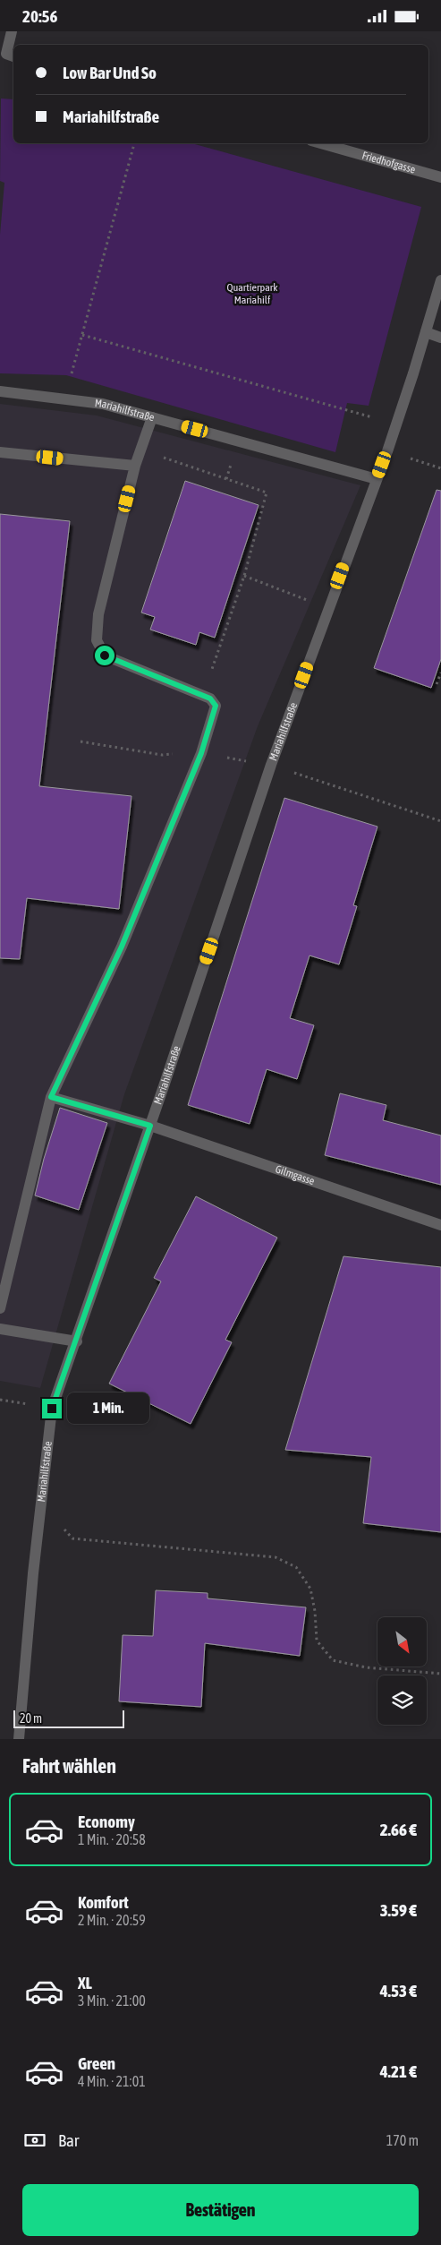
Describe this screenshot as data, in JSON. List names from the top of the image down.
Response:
{
  "streets": {
    "street": ["Friedhofgasse", "Mariahilfstraße", "Gilmgasse"]
  },
  "crossings": [
    ["Mariahilfstraße", "Gilmgasse"]
  ],
  "parks": ["Quartierpark Mariahilf"],
  "scale_bar": "20 m",
  "north": "bottom right",
  "page": {
    "status": "20:56",
    "banner": ["Low Bar Und So", "Mariahilfstraße"],
    "bubble": "1 Min.",
    "scale": "20 m",
    "heading": "Fahrt wählen",
    "list": [
      {
        "name": "Economy",
        "note": "1 Min. · 20:58",
        "value": "2.66 €"
      },
      {
        "name": "Komfort",
        "note": "2 Min. · 20:59",
        "value": "3.59 €"
      },
      {
        "name": "XL",
        "note": "3 Min. · 21:00",
        "value": "4.53 €"
      },
      {
        "name": "Green",
        "note": "4 Min. · 21:01",
        "value": "4.21 €"
      }
    ],
    "pay": ["Bar", "170 m"],
    "buttons": "Bestätigen"
  }
}
